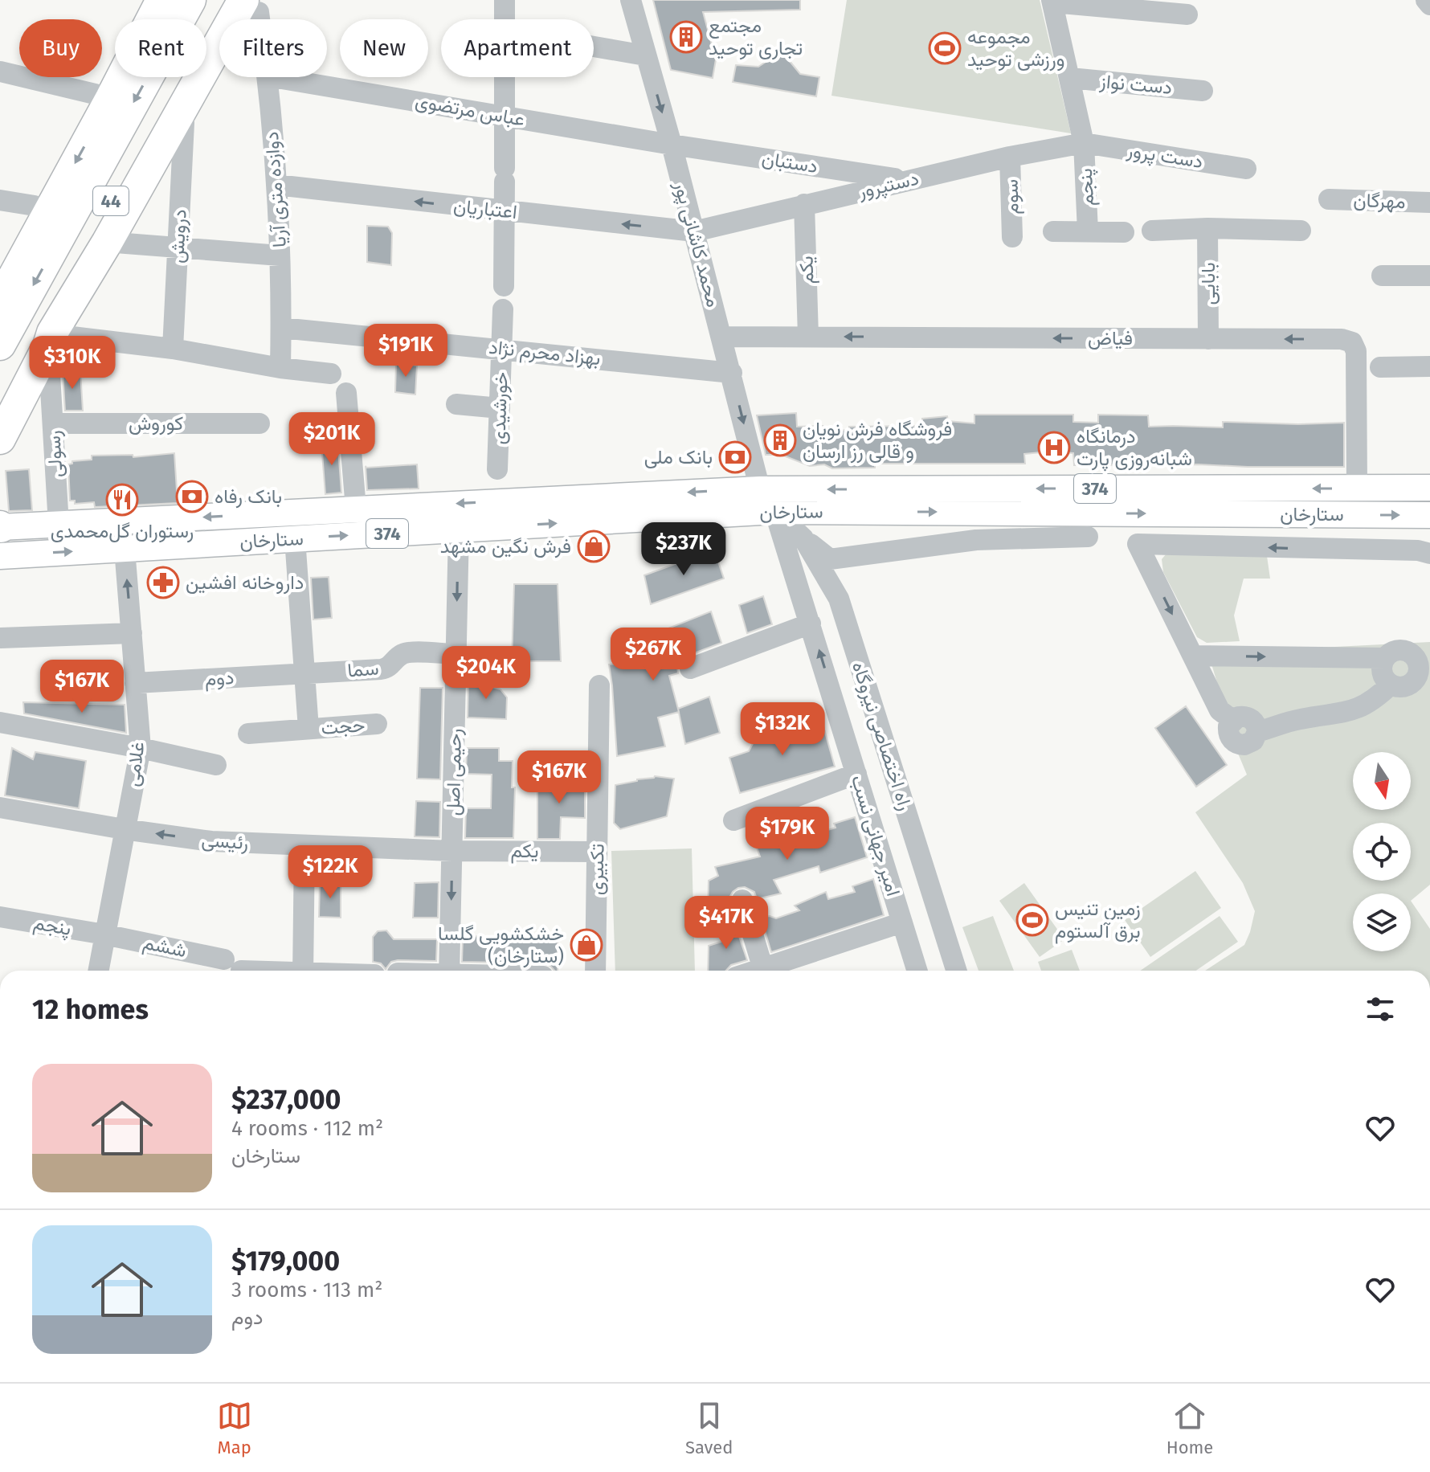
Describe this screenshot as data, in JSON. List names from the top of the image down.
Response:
{
  "streets": {
    "highway": ["44"],
    "main road": ["374", "ستارخان"],
    "street": [
      "دست نواز",
      "عباس مرتضوی",
      "دست پرور",
      "دستبان",
      "دستپرور",
      "پنجم",
      "دوازده متری آریا",
      "سوم",
      "مهرگان",
      "اعتباریان",
      "درویش",
      "محمد کاشانی پور",
      "یکم",
      "بابایی",
      "فیاض",
      "بهزاد محرم نژاد",
      "خورشیدی",
      "کوروش",
      "رسولی",
      "سما",
      "دوم",
      "حجت",
      "راه اختصاصی نیروگاه",
      "غلامی",
      "رحیمی اصل",
      "امیر جهانی نسب",
      "رئیسی",
      "تکبیری",
      "ششم"
    ]
  },
  "crossings": [
    ["دست نواز", "پنجم"],
    ["عباس مرتضوی", "دستبان"],
    ["عباس مرتضوی", "محمد کاشانی پور"],
    ["دست پرور", "دستپرور"],
    ["دست پرور", "پنجم"],
    ["دستبان", "دستپرور"],
    ["دستبان", "محمد کاشانی پور"],
    ["دستپرور", "پنجم"],
    ["دستپرور", "سوم"],
    ["دستپرور", "اعتباریان"],
    ["دستپرور", "محمد کاشانی پور"],
    ["دستپرور", "یکم"],
    ["پنجم", "غلامی"],
    ["پنجم", "ششم"],
    ["دوازده متری آریا", "اعتباریان"],
    ["دوازده متری آریا", "بهزاد محرم نژاد"],
    ["اعتباریان", "محمد کاشانی پور"],
    ["محمد کاشانی پور", "فیاض"],
    ["محمد کاشانی پور", "بهزاد محرم نژاد"],
    ["محمد کاشانی پور", "ستارخان"],
    ["یکم", "فیاض"],
    ["یکم", "رحیمی اصل"],
    ["یکم", "رئیسی"],
    ["یکم", "تکبیری"],
    ["بابایی", "فیاض"],
    ["فیاض", "ستارخان"],
    ["بهزاد محرم نژاد", "خورشیدی"],
    ["کوروش", "رسولی"],
    ["رسولی", "ستارخان"],
    ["ستارخان", "حجت"],
    ["ستارخان", "راه اختصاصی نیروگاه"],
    ["ستارخان", "غلامی"],
    ["ستارخان", "رحیمی اصل"],
    ["ستارخان", "امیر جهانی نسب"],
    ["سما", "دوم"],
    ["سما", "حجت"],
    ["سما", "رحیمی اصل"],
    ["دوم", "حجت"],
    ["دوم", "غلامی"],
    ["راه اختصاصی نیروگاه", "امیر جهانی نسب"],
    ["غلامی", "رئیسی"],
    ["غلامی", "ششم"],
    ["رحیمی اصل", "رئیسی"]
  ],
  "places": {
    "building": ["مجتمع تجاری توحید", "فروشگاه فرش نویان و قالی رز ارسان"],
    "sports": ["مجموعه ورزشی توحید", "زمین تنیس برق آلستوم"],
    "hospital": ["درمانگاه شبانه‌روزی پارت"],
    "bank": ["بانک ملی", "بانک رفاه"],
    "restaurant": ["رستوران گل‌محمدی"],
    "shop": ["فرش نگین مشهد", "خشکشویی گلسا (ستارخان)"],
    "pharmacy": ["داروخانه افشین"]
  },
  "north": "bottom",
  "page": {
    "chip": [
      "Buy",
      "Rent",
      "Filters",
      "New",
      "Apartment"
    ],
    "price": [
      "$191K",
      "$310K",
      "$201K",
      "$237K",
      "$267K",
      "$204K",
      "$167K",
      "$132K",
      "$167K",
      "$179K",
      "$122K",
      "$417K"
    ],
    "heading": "12 homes",
    "list": [
      {
        "name": "$237,000",
        "note": "4 rooms · 112 m² · ستارخان"
      },
      {
        "name": "$179,000",
        "note": "3 rooms · 113 m² · دوم"
      }
    ],
    "tabs": ["Map", "Saved", "Home"]
  }
}
